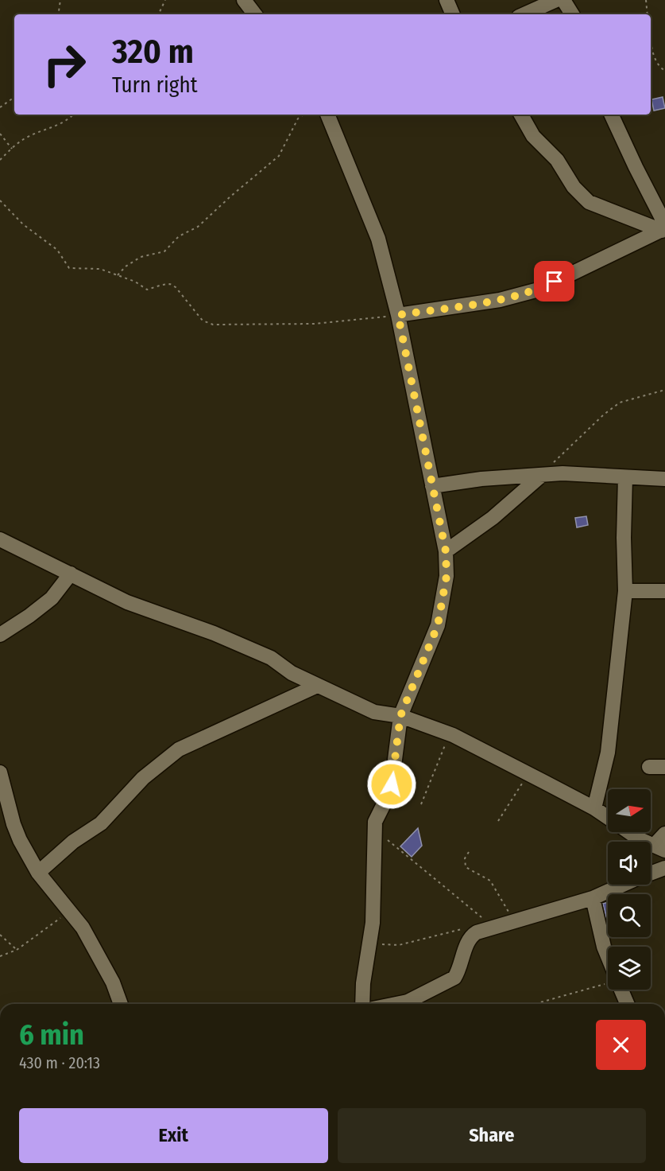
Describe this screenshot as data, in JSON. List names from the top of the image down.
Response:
{
  "north": "right",
  "page": {
    "turn": ["320 m", "Turn right"],
    "heading": ["6 min", "430 m · 20:13"],
    "buttons": ["Exit", "Share"]
  }
}
